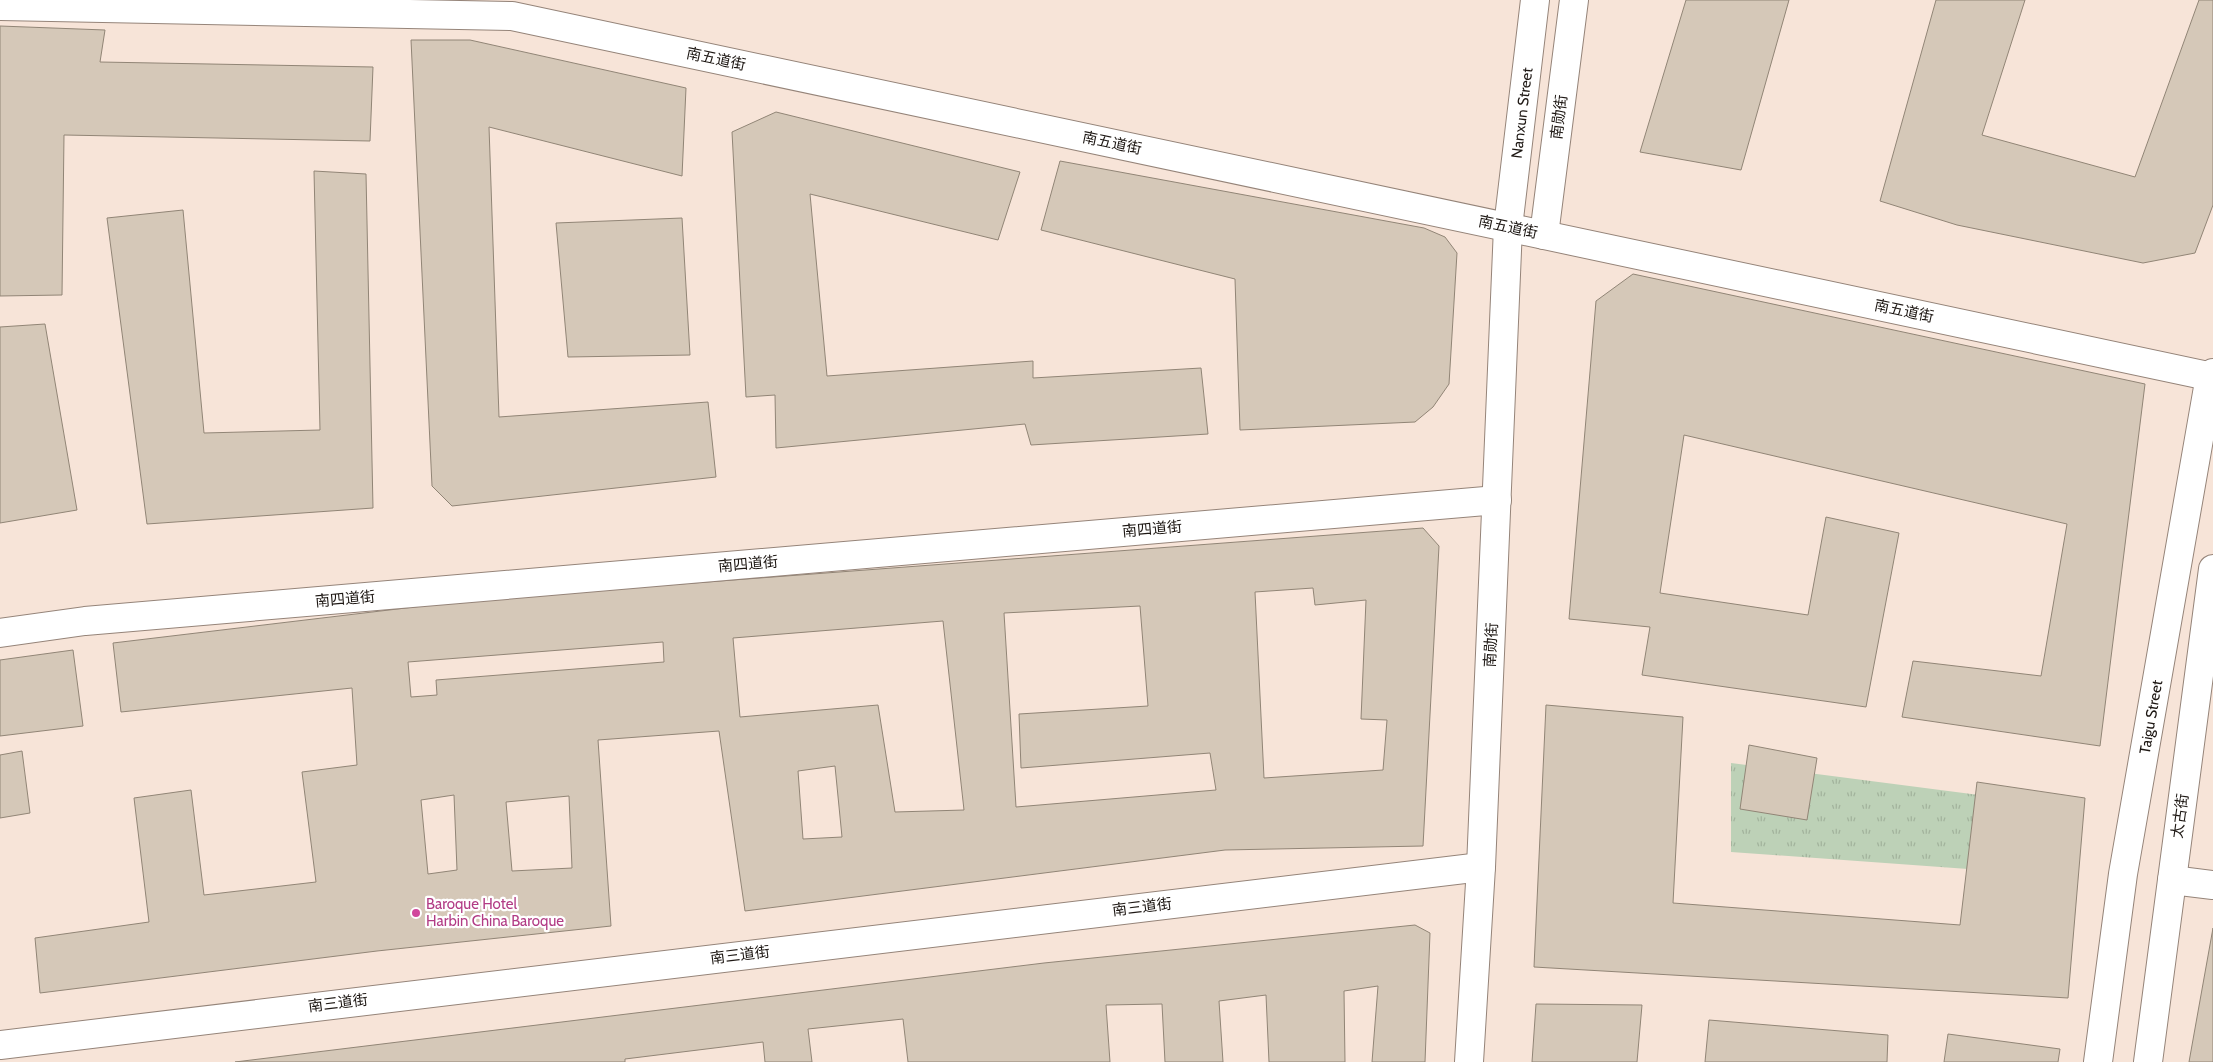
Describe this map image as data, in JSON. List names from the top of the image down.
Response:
{
  "streets": {
    "street": [
      "南五道街",
      "Nanxun Street",
      "南勋街",
      "南四道街",
      "Taigu Street",
      "太古街",
      "南三道街"
    ]
  },
  "crossings": [
    ["南五道街", "Nanxun Street"],
    ["南五道街", "南勋街"],
    ["南五道街", "Taigu Street"],
    ["Nanxun Street", "南勋街"],
    ["南勋街", "南四道街"],
    ["南勋街", "南三道街"]
  ],
  "places": ["Baroque Hotel Harbin China Baroque"]
}
